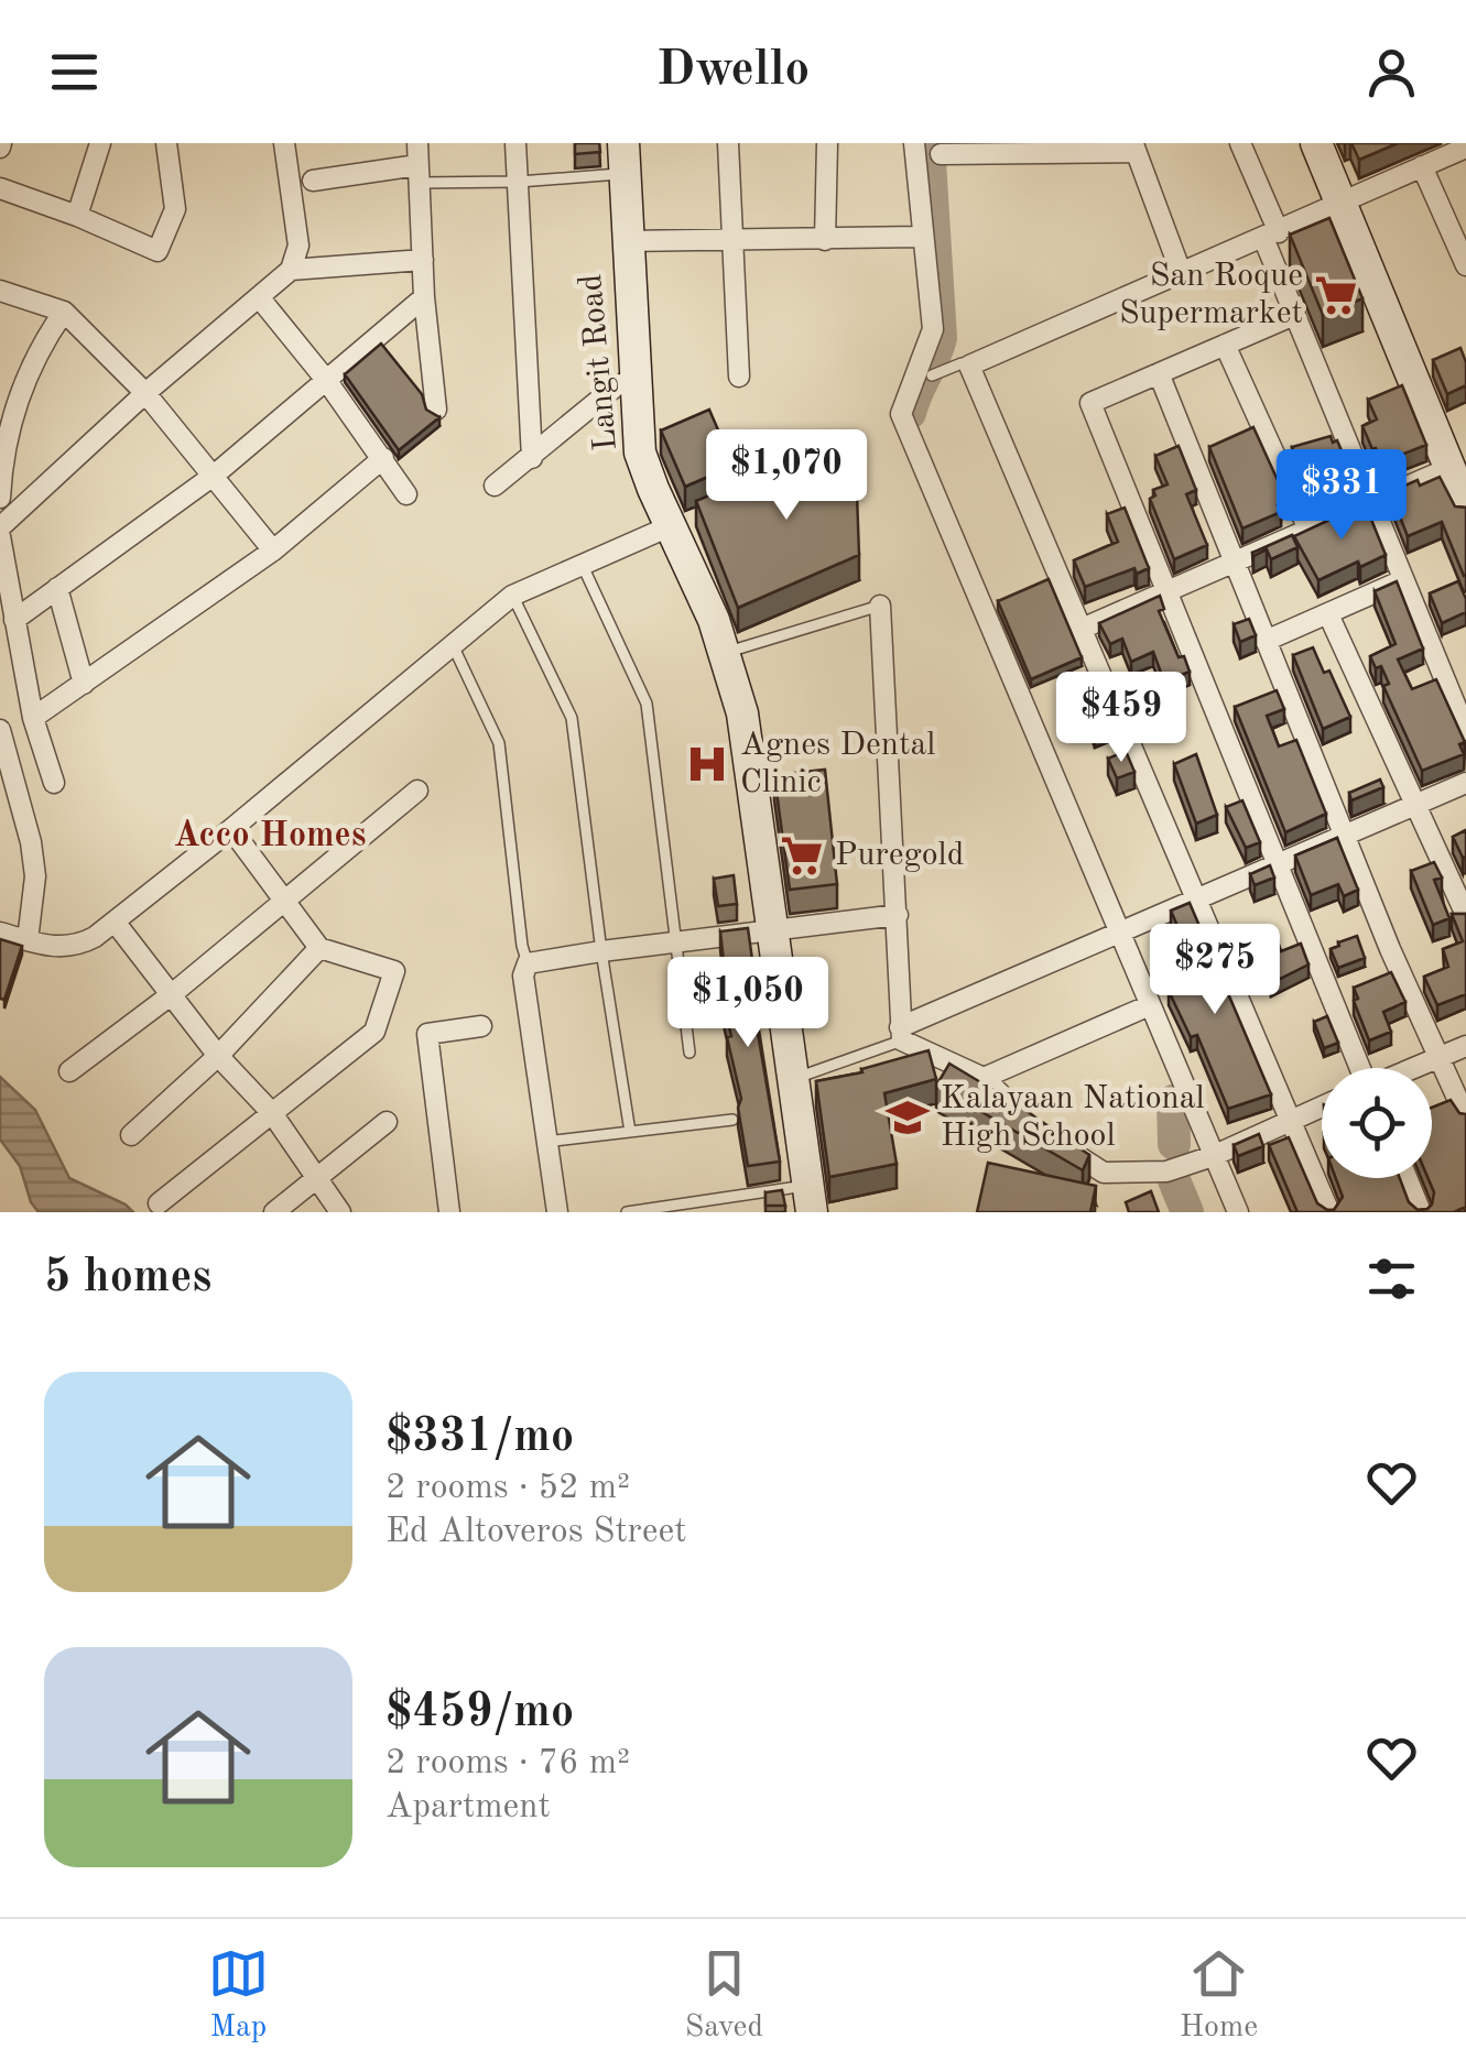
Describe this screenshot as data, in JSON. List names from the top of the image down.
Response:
{
  "streets": {
    "main road": ["Langit Road"]
  },
  "districts": ["Acco Homes"],
  "places": {
    "supermarket": ["San Roque Supermarket", "Puregold"],
    "hospital": ["Agnes Dental Clinic"],
    "school or university": ["Kalayaan National High School"]
  },
  "page": {
    "header": "Dwello",
    "price": [
      "$1,070",
      "$331",
      "$459",
      "$275",
      "$1,050"
    ],
    "heading": "5 homes",
    "list": [
      {
        "name": "$331/mo",
        "note": "2 rooms · 52 m² · Ed Altoveros Street"
      },
      {
        "name": "$459/mo",
        "note": "2 rooms · 76 m² · Apartment"
      }
    ],
    "tabs": ["Map", "Saved", "Home"]
  }
}
